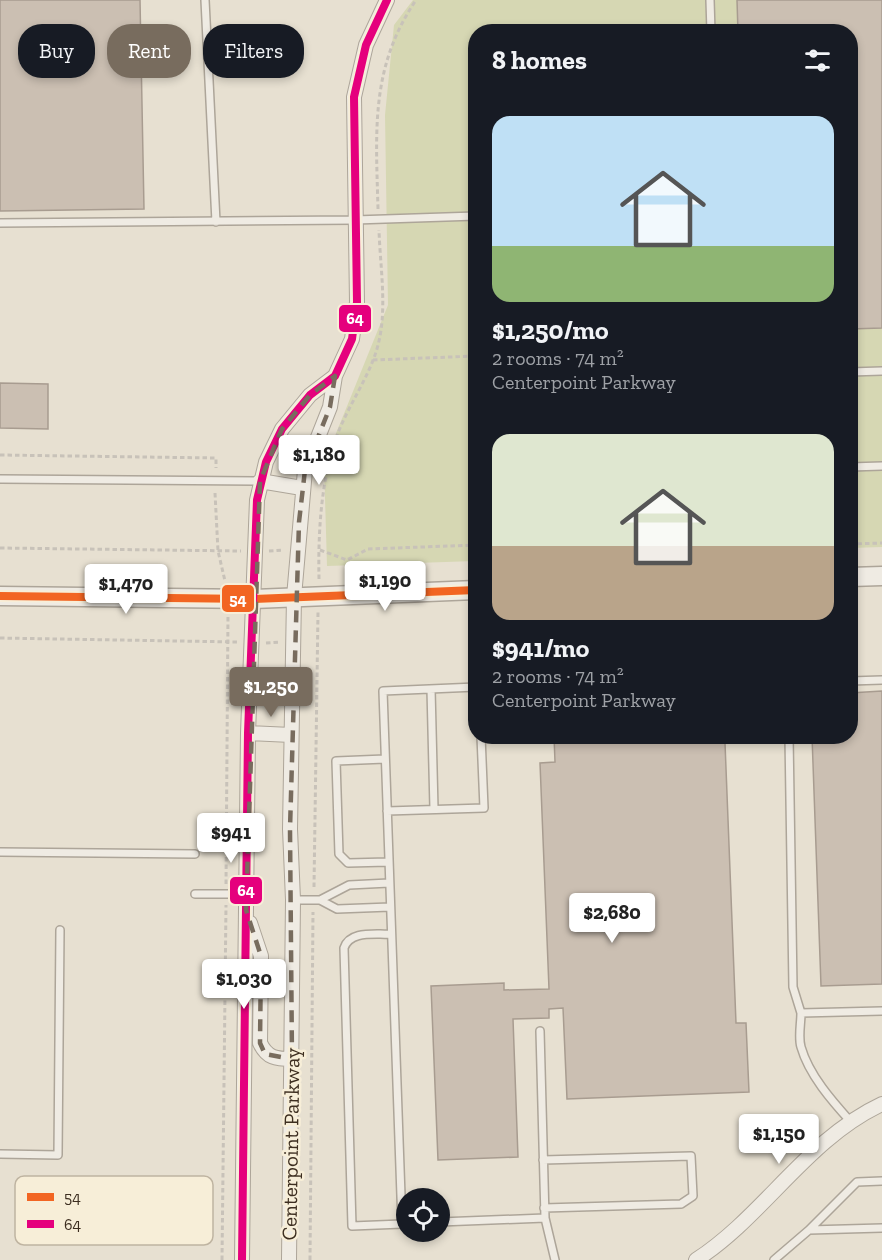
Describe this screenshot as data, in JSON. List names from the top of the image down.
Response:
{
  "streets": {
    "street": ["Centerpoint Parkway"]
  },
  "lines": ["transit line 64", "transit line 54"],
  "legend": ["54", "64"],
  "page": {
    "chip": ["Buy", "Rent", "Filters"],
    "heading": "8 homes",
    "list": [
      {
        "name": "$1,250/mo",
        "note": "2 rooms · 74 m² · Centerpoint Parkway"
      },
      {
        "name": "$941/mo",
        "note": "2 rooms · 74 m² · Centerpoint Parkway"
      }
    ],
    "price": [
      "$1,180",
      "$1,190",
      "$1,470",
      "$1,250",
      "$941",
      "$2,680",
      "$1,030",
      "$1,150"
    ]
  }
}
